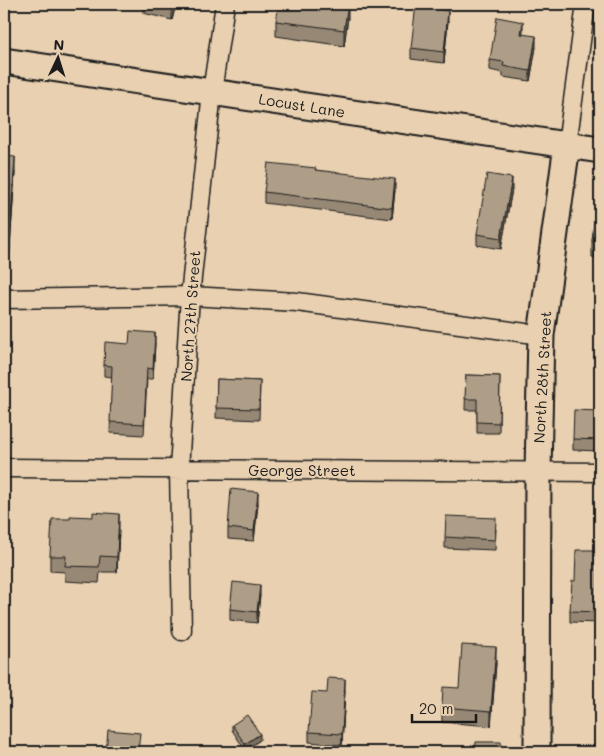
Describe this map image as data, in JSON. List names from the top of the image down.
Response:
{
  "streets": {
    "street": [
      "Locust Lane",
      "North 27th Street",
      "North 28th Street",
      "George Street"
    ]
  },
  "crossings": [
    ["Locust Lane", "North 27th Street"],
    ["Locust Lane", "North 28th Street"],
    ["North 27th Street", "George Street"],
    ["North 28th Street", "George Street"]
  ],
  "scale_bar": "20 m",
  "north": "top"
}
